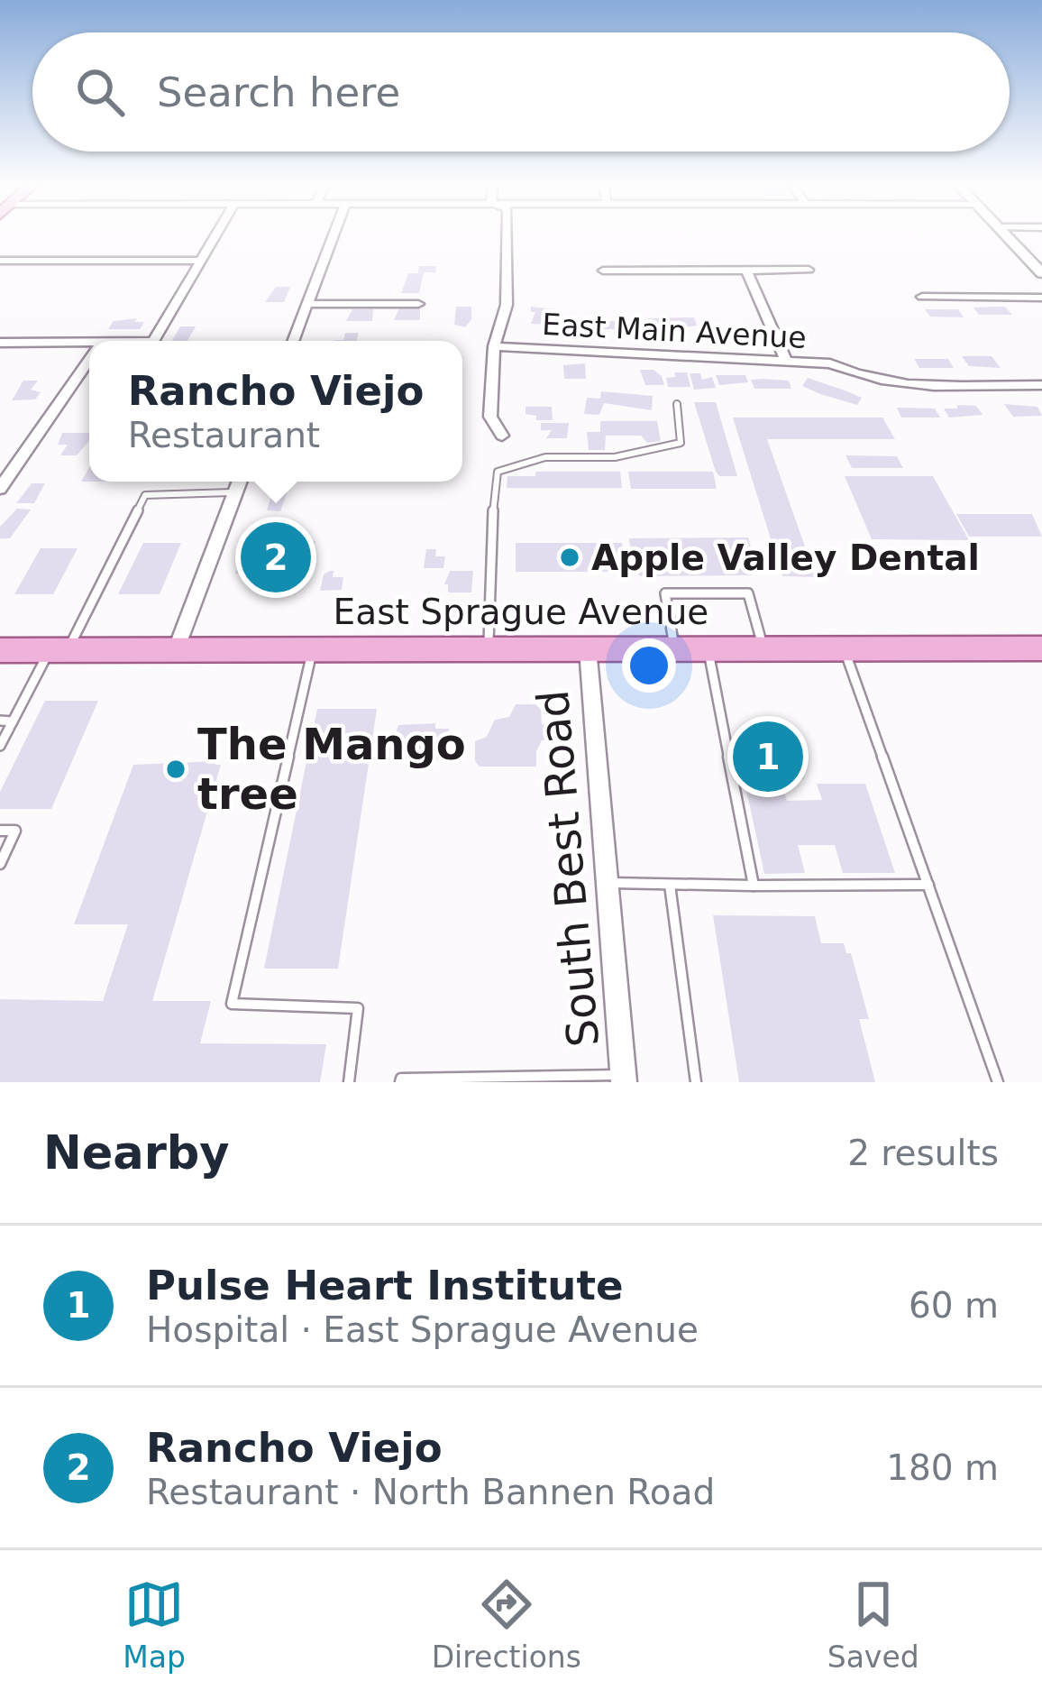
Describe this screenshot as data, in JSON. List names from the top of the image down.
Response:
{
  "streets": {
    "main road": ["East Sprague Avenue"],
    "street": ["East Main Avenue", "South Best Road"]
  },
  "crossings": [
    ["East Sprague Avenue", "South Best Road"]
  ],
  "places": ["Apple Valley Dental", "The Mango tree"],
  "page": {
    "search": "Search here",
    "popup": ["Rancho Viejo", "Restaurant"],
    "pins": ["2", "1"],
    "heading": ["Nearby", "2 results"],
    "list": [
      {
        "mark": "1",
        "name": "Pulse Heart Institute",
        "note": "Hospital · East Sprague Avenue",
        "value": "60 m"
      },
      {
        "mark": "2",
        "name": "Rancho Viejo",
        "note": "Restaurant · North Bannen Road",
        "value": "180 m"
      }
    ],
    "nav": ["Map", "Directions", "Saved"]
  }
}
